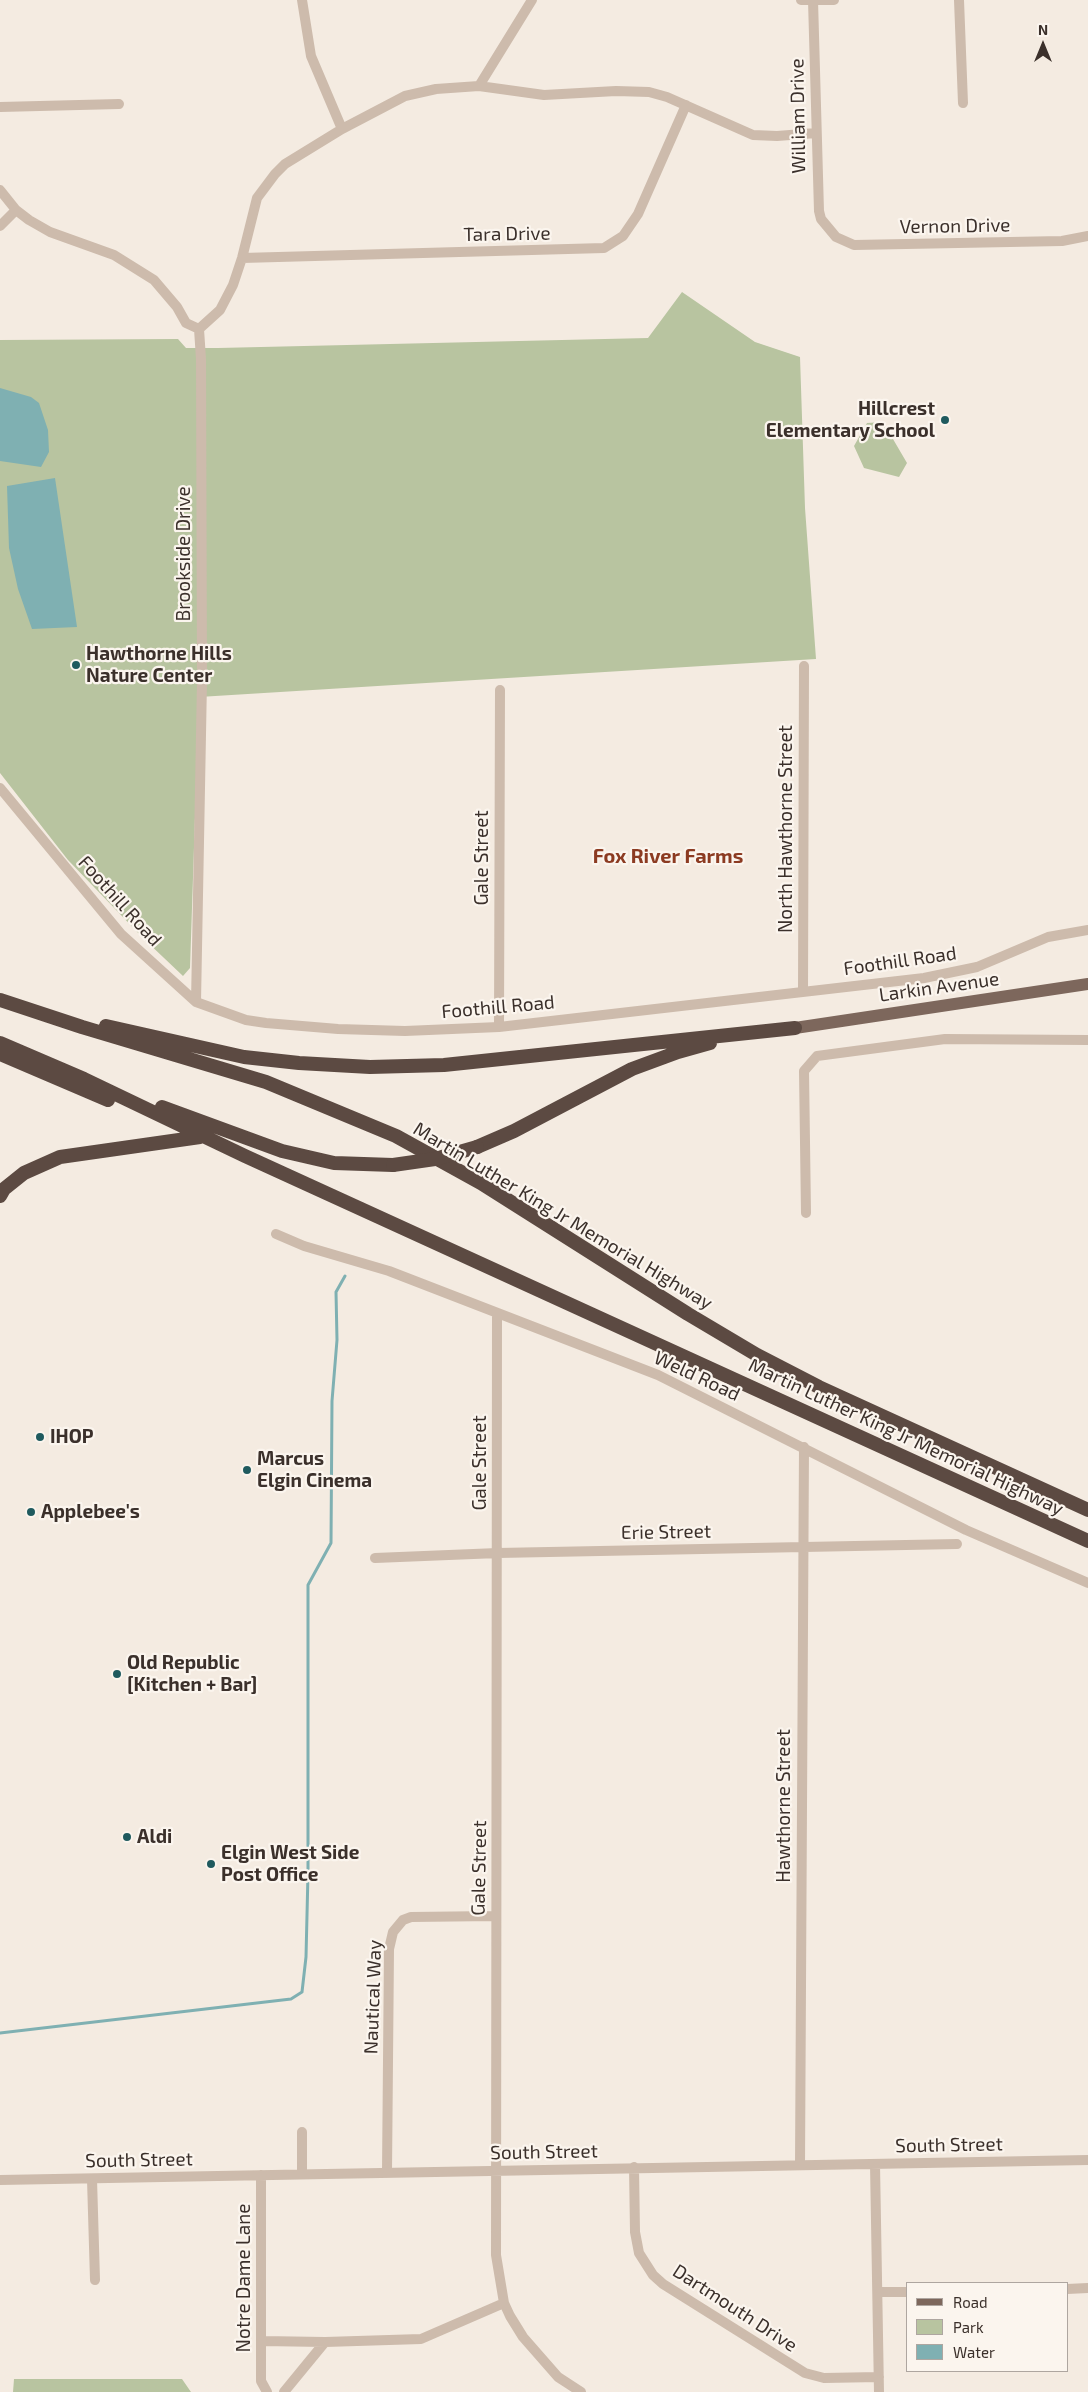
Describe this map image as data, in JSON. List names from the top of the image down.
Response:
{
  "streets": {
    "highway": ["Martin Luther King Jr Memorial Highway"],
    "main road": ["Larkin Avenue"],
    "street": [
      "William Drive",
      "Vernon Drive",
      "Tara Drive",
      "Brookside Drive",
      "North Hawthorne Street",
      "Gale Street",
      "Foothill Road",
      "Weld Road",
      "Erie Street",
      "Hawthorne Street",
      "Nautical Way",
      "South Street",
      "Notre Dame Lane",
      "Dartmouth Drive"
    ]
  },
  "crossings": [
    ["William Drive", "Vernon Drive"],
    ["Brookside Drive", "Foothill Road"],
    ["North Hawthorne Street", "Foothill Road"],
    ["Gale Street", "Foothill Road"],
    ["Gale Street", "Weld Road"],
    ["Gale Street", "Erie Street"],
    ["Gale Street", "Nautical Way"],
    ["Gale Street", "South Street"],
    ["Weld Road", "Hawthorne Street"],
    ["Erie Street", "Hawthorne Street"],
    ["Hawthorne Street", "South Street"],
    ["Nautical Way", "South Street"],
    ["South Street", "Notre Dame Lane"],
    ["South Street", "Dartmouth Drive"]
  ],
  "districts": ["Fox River Farms"],
  "places": [
    "Hillcrest Elementary School",
    "Hawthorne Hills Nature Center",
    "IHOP",
    "Marcus Elgin Cinema",
    "Applebee's",
    "Old Republic [Kitchen + Bar]",
    "Aldi",
    "Elgin West Side Post Office"
  ],
  "legend": ["Road", "Park", "Water"],
  "north": "top"
}
